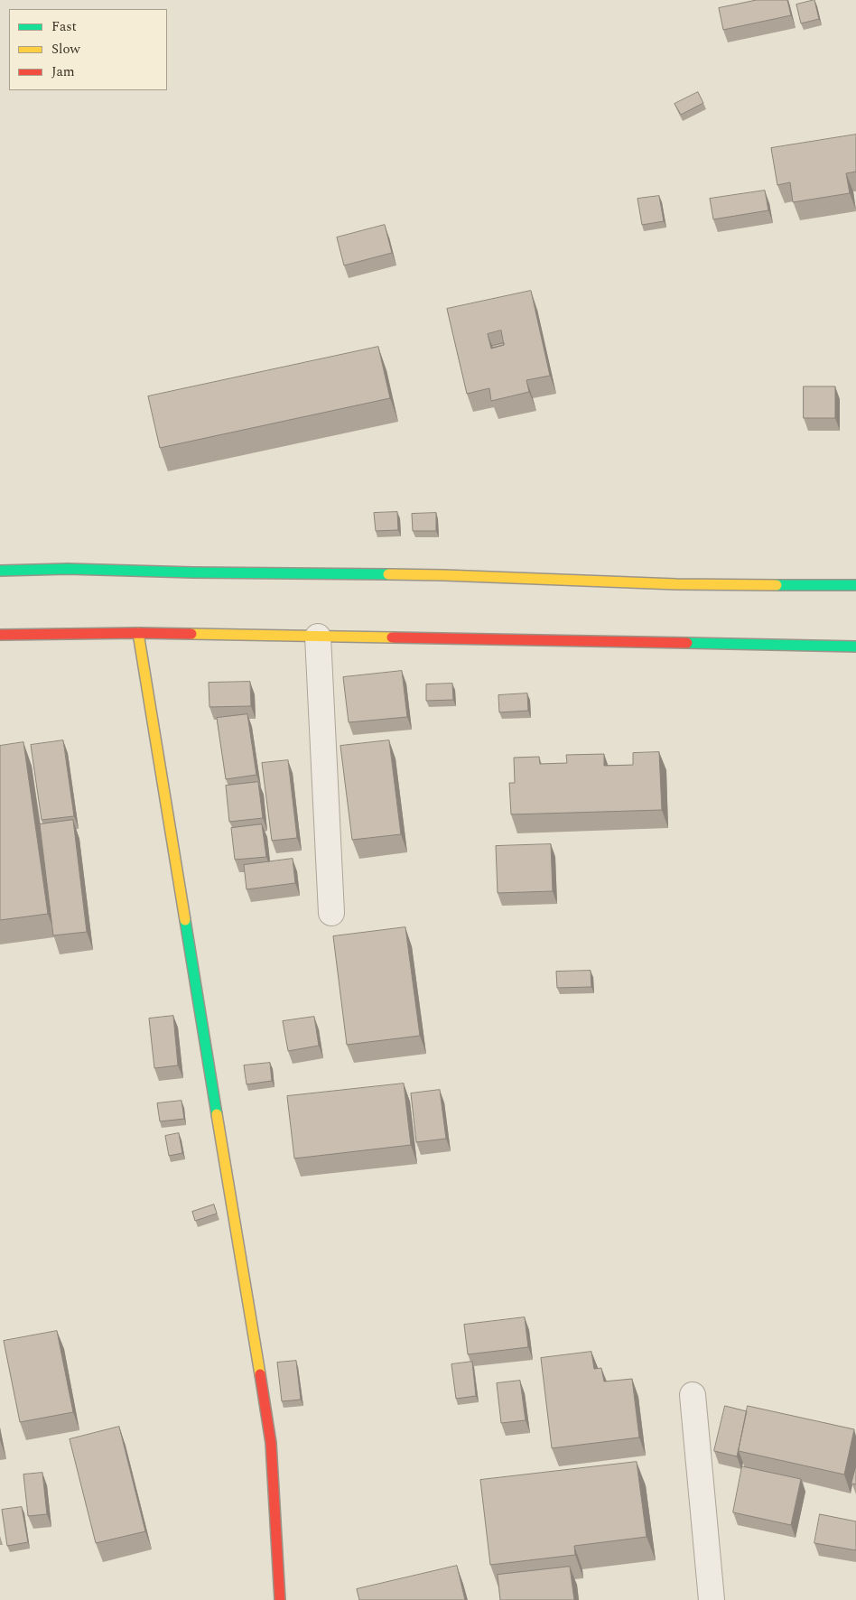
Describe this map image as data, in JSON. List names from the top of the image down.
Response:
{
  "legend": ["Fast", "Slow", "Jam"]
}
